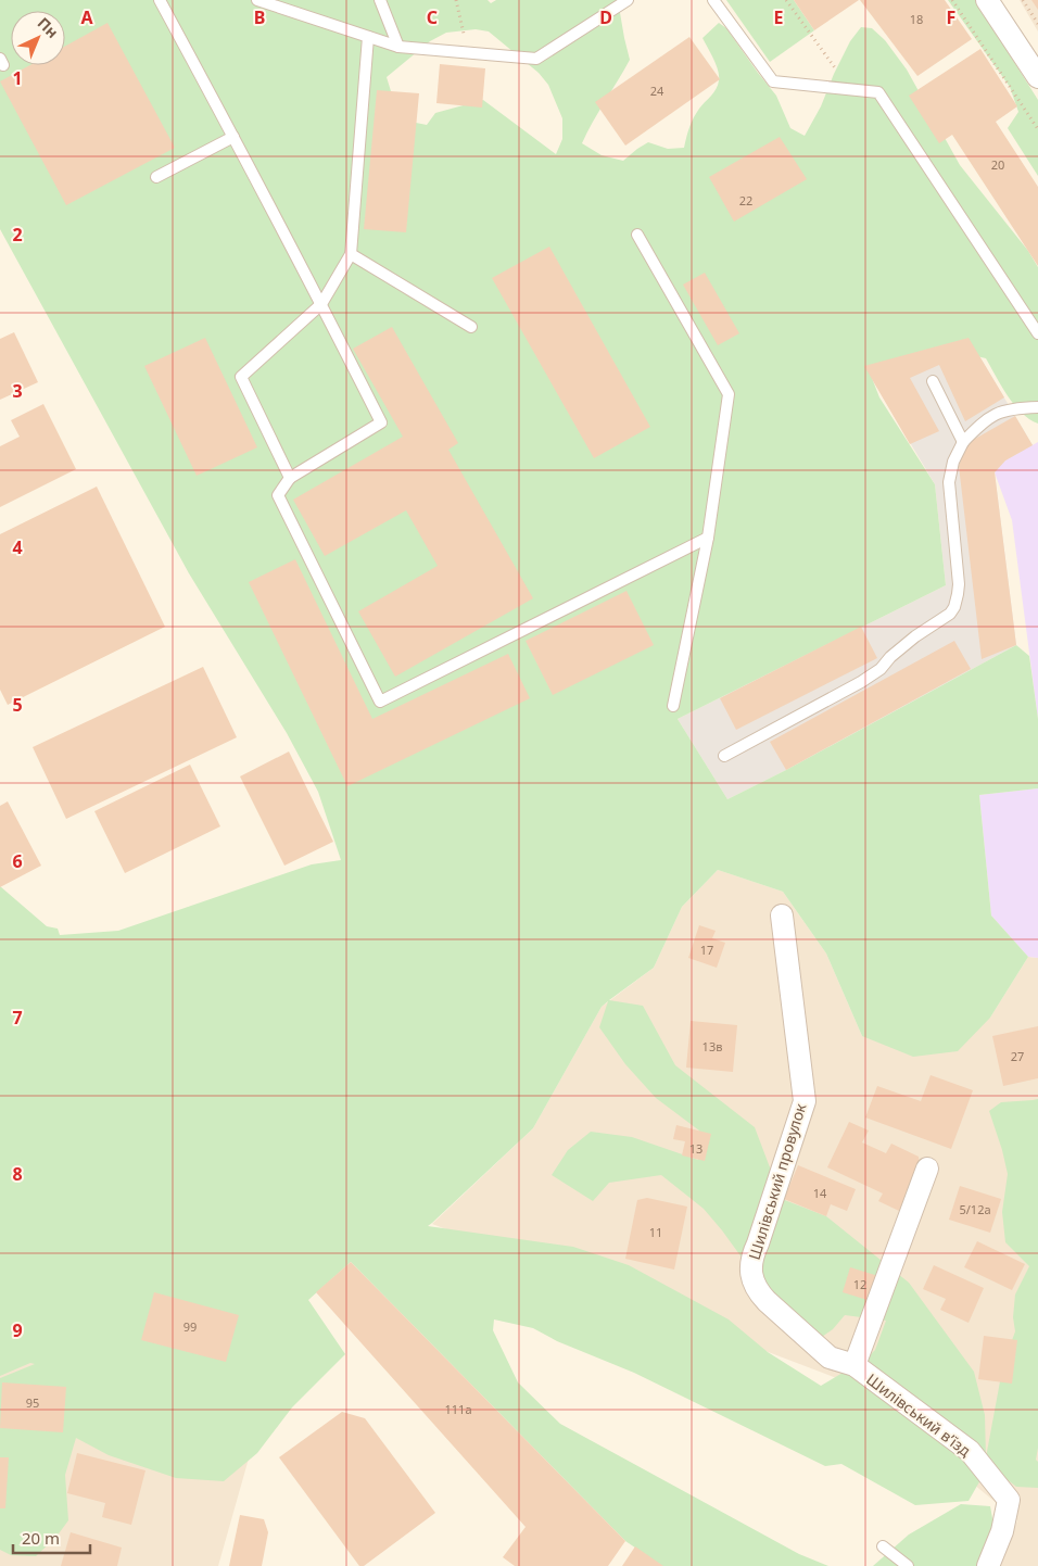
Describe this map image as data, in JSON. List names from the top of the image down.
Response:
{
  "streets": {
    "street": ["Шилівський провулок", "Шилівський в’їзд"]
  },
  "crossings": [
    ["Шилівський провулок", "Шилівський в’їзд"]
  ],
  "house_numbers": [
    "18",
    "24",
    "20",
    "22",
    "17",
    "13в",
    "27",
    "13",
    "14",
    "5/12а",
    "11",
    "12",
    "99",
    "95",
    "111а"
  ],
  "scale_bar": "20 m",
  "north": "top right",
  "grid": {
    "columns": [
      "A",
      "B",
      "C",
      "D",
      "E",
      "F"
    ],
    "rows": [
      "1",
      "2",
      "3",
      "4",
      "5",
      "6",
      "7",
      "8",
      "9"
    ]
  }
}
